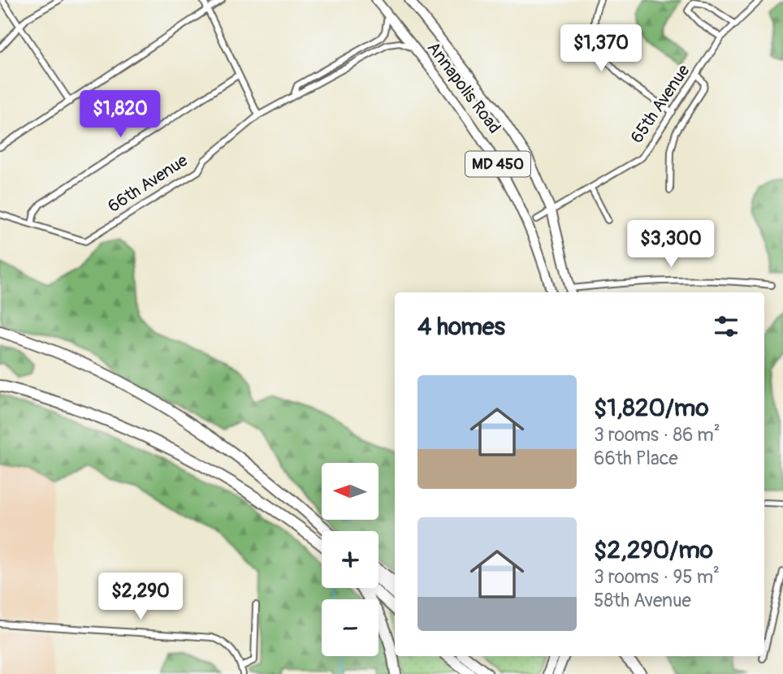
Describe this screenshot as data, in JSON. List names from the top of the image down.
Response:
{
  "streets": {
    "main road": ["Annapolis Road", "MD 450"],
    "street": ["65th Avenue", "66th Avenue"]
  },
  "crossings": [
    ["Annapolis Road", "65th Avenue"],
    ["Annapolis Road", "66th Avenue"]
  ],
  "north": "left",
  "page": {
    "price": [
      "$1,370",
      "$1,820",
      "$3,300",
      "$2,290"
    ],
    "heading": "4 homes",
    "list": [
      {
        "name": "$1,820/mo",
        "note": "3 rooms · 86 m² · 66th Place"
      },
      {
        "name": "$2,290/mo",
        "note": "3 rooms · 95 m² · 58th Avenue"
      }
    ],
    "map_buttons": ["+", "−"]
  }
}
